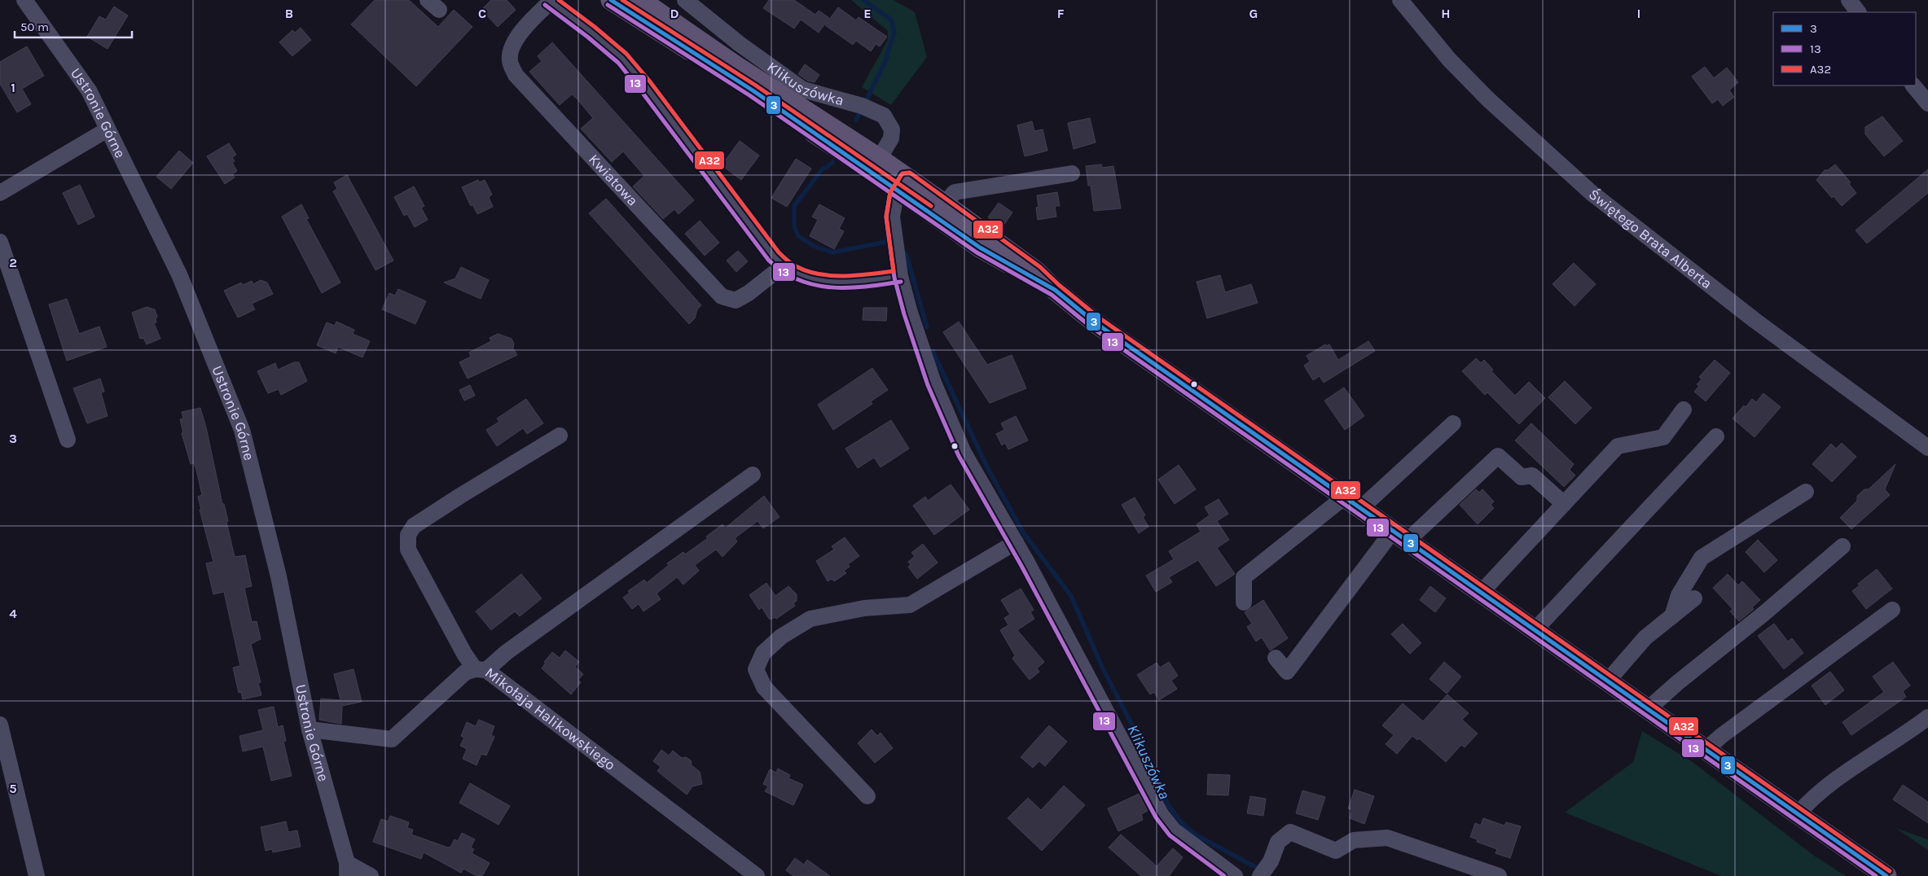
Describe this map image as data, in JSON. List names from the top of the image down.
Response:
{
  "streets": {
    "street": [
      "Klikuszówka",
      "Ustronie Górne",
      "Kwiatowa",
      "Świętego Brata Alberta",
      "Mikołaja Halikowskiego"
    ]
  },
  "crossings": [
    ["Ustronie Górne", "Mikołaja Halikowskiego"]
  ],
  "water": ["Klikuszówka"],
  "lines": ["transit line 3", "transit line A32", "transit line 13"],
  "legend": ["3", "13", "A32"],
  "scale_bar": "50 m",
  "grid": {
    "columns": [
      "B",
      "C",
      "D",
      "E",
      "F",
      "G",
      "H",
      "I"
    ],
    "rows": [
      "1",
      "2",
      "3",
      "4",
      "5"
    ]
  }
}
